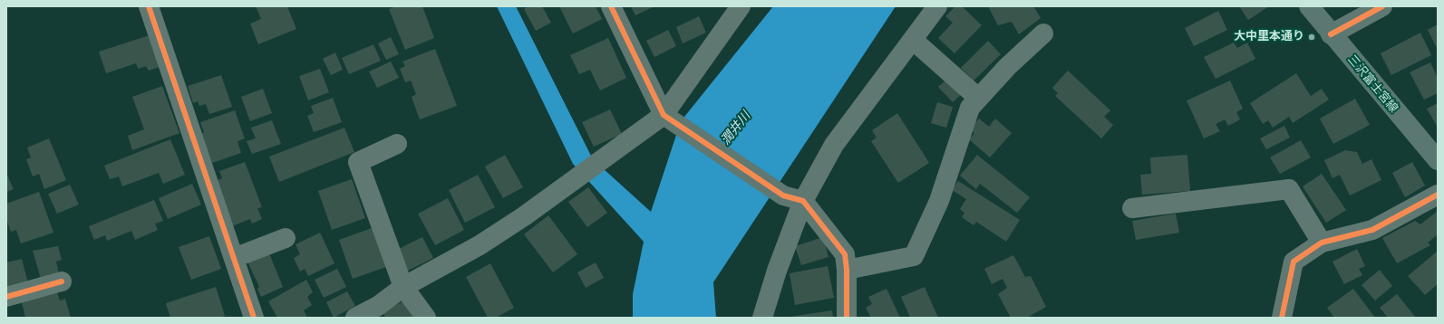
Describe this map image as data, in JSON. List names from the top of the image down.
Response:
{
  "streets": {
    "main road": ["三沢富士宮線"]
  },
  "water": ["潤井川"],
  "places": ["大中里本通り"]
}
